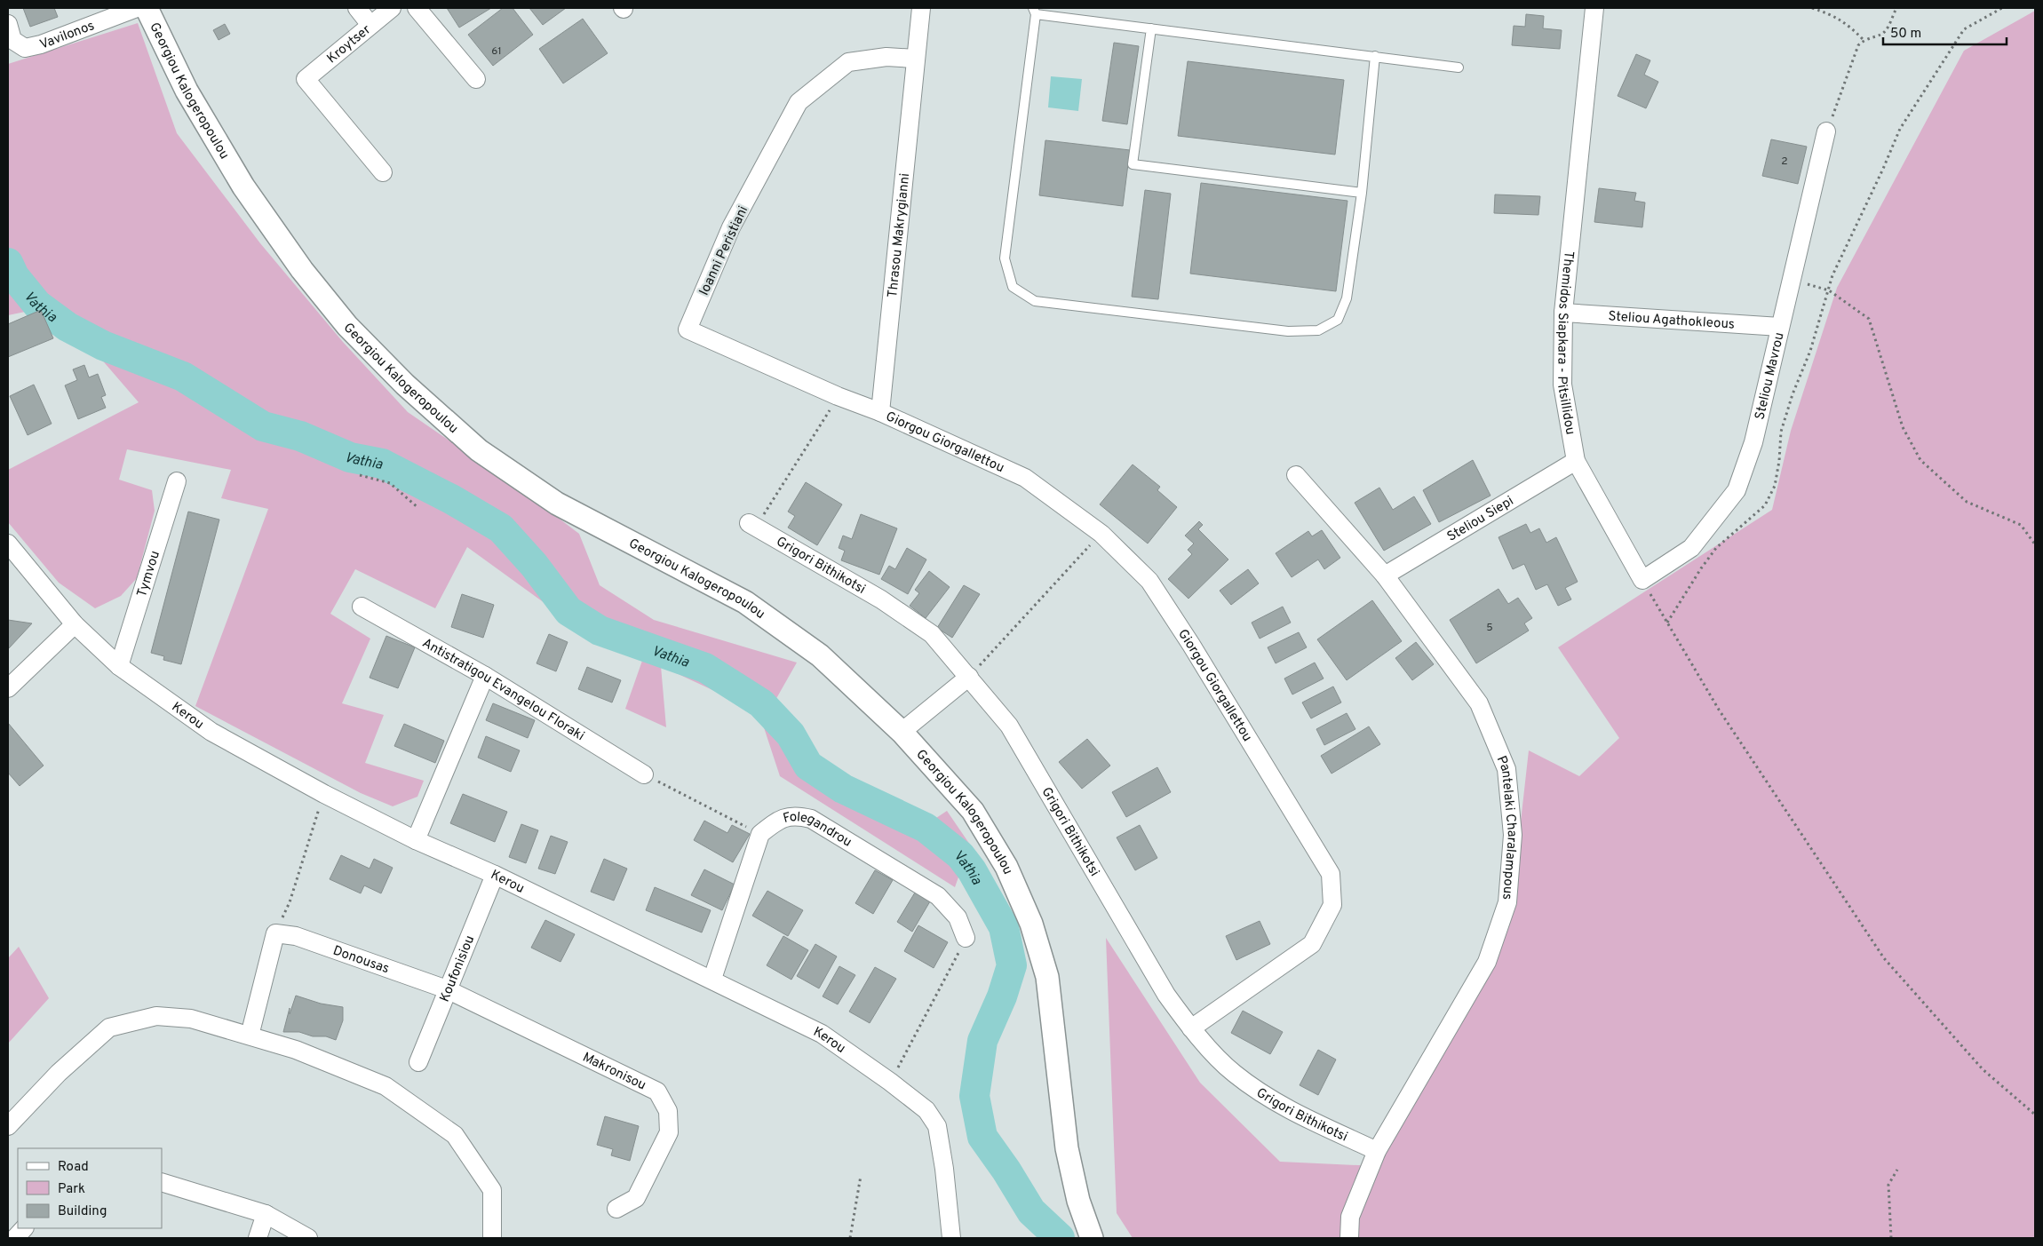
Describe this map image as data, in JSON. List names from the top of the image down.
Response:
{
  "streets": {
    "street": [
      "Vavilonos",
      "Kroytser",
      "Georgiou Kalogeropoulou",
      "Thrasou Makrygianni",
      "Ioanni Peristiani",
      "Steliou Agathokleous",
      "Themidos Siapkara - Pitsillidou",
      "Steliou Mavrou",
      "Giorgou Giorgallettou",
      "Steliou Siepi",
      "Grigori Bithikotsi",
      "Tymvou",
      "Antistratigou Evangelou Floraki",
      "Kerou",
      "Pantelaki Charalampous",
      "Folegandrou",
      "Donousas",
      "Koufonisiou",
      "Makronisou"
    ]
  },
  "crossings": [
    ["Thrasou Makrygianni", "Ioanni Peristiani"],
    ["Thrasou Makrygianni", "Giorgou Giorgallettou"],
    ["Ioanni Peristiani", "Giorgou Giorgallettou"],
    ["Steliou Agathokleous", "Themidos Siapkara - Pitsillidou"],
    ["Steliou Agathokleous", "Steliou Mavrou"],
    ["Themidos Siapkara - Pitsillidou", "Steliou Mavrou"],
    ["Themidos Siapkara - Pitsillidou", "Steliou Siepi"],
    ["Giorgou Giorgallettou", "Grigori Bithikotsi"],
    ["Steliou Siepi", "Pantelaki Charalampous"],
    ["Grigori Bithikotsi", "Pantelaki Charalampous"],
    ["Tymvou", "Kerou"],
    ["Kerou", "Folegandrou"],
    ["Kerou", "Koufonisiou"],
    ["Donousas", "Koufonisiou"],
    ["Donousas", "Makronisou"],
    ["Koufonisiou", "Makronisou"]
  ],
  "water": ["Vathia"],
  "house_numbers": ["61", "2", "5"],
  "legend": ["Road", "Park", "Building"],
  "scale_bar": "50 m"
}
